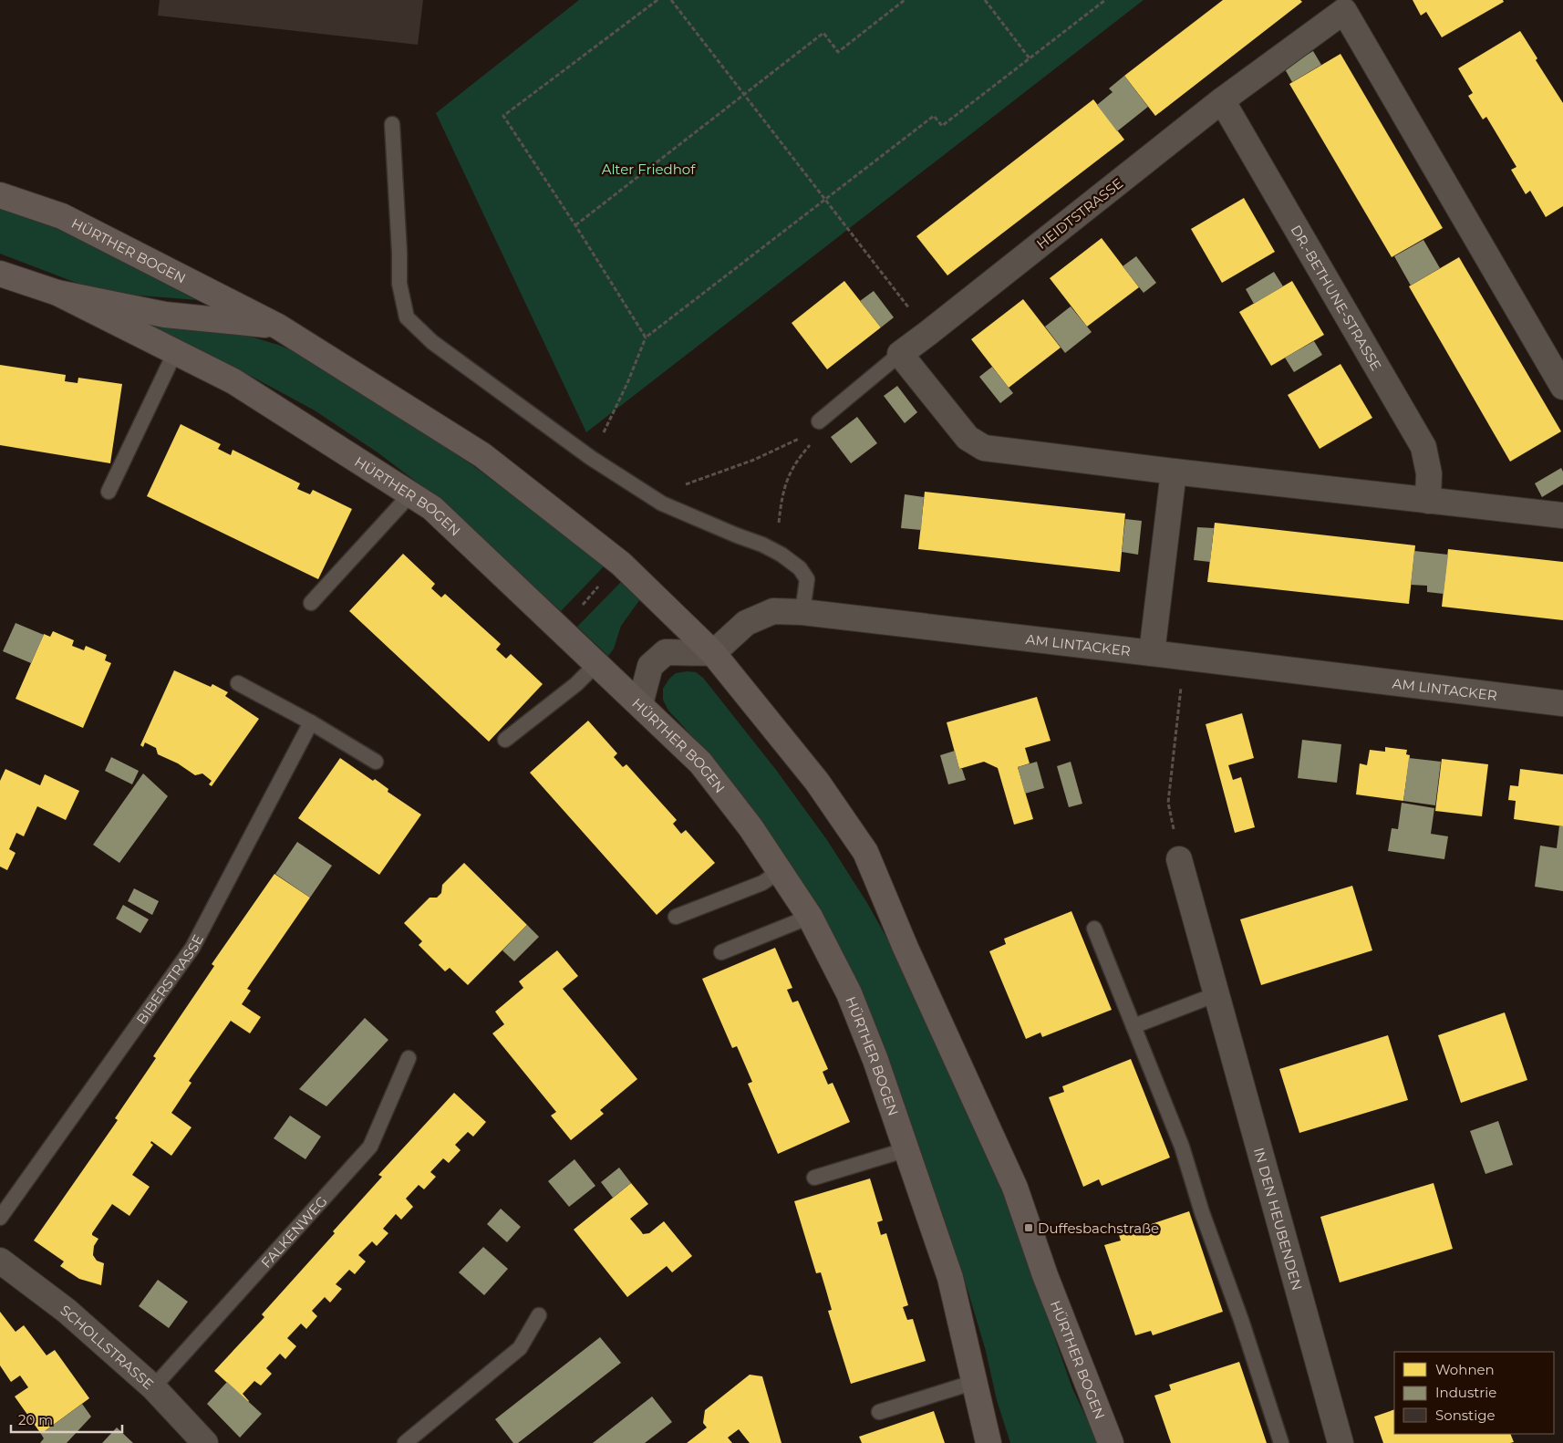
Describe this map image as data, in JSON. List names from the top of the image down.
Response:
{
  "streets": {
    "street": [
      "HEIDTSTRASSE",
      "HÜRTHER BOGEN",
      "DR.-BETHUNE-STRASSE",
      "AM LINTACKER",
      "IN DEN HEUBENDEN",
      "SCHOLLSTRASSE"
    ],
    "lane": ["BIBERSTRASSE", "FALKENWEG"]
  },
  "crossings": [
    ["HEIDTSTRASSE", "DR.-BETHUNE-STRASSE"],
    ["HÜRTHER BOGEN", "AM LINTACKER"],
    ["FALKENWEG", "SCHOLLSTRASSE"]
  ],
  "parks": ["Alter Friedhof"],
  "places": {
    "transit": ["Duffesbachstraße"]
  },
  "legend": ["Wohnen", "Industrie", "Sonstige"],
  "scale_bar": "20 m"
}
